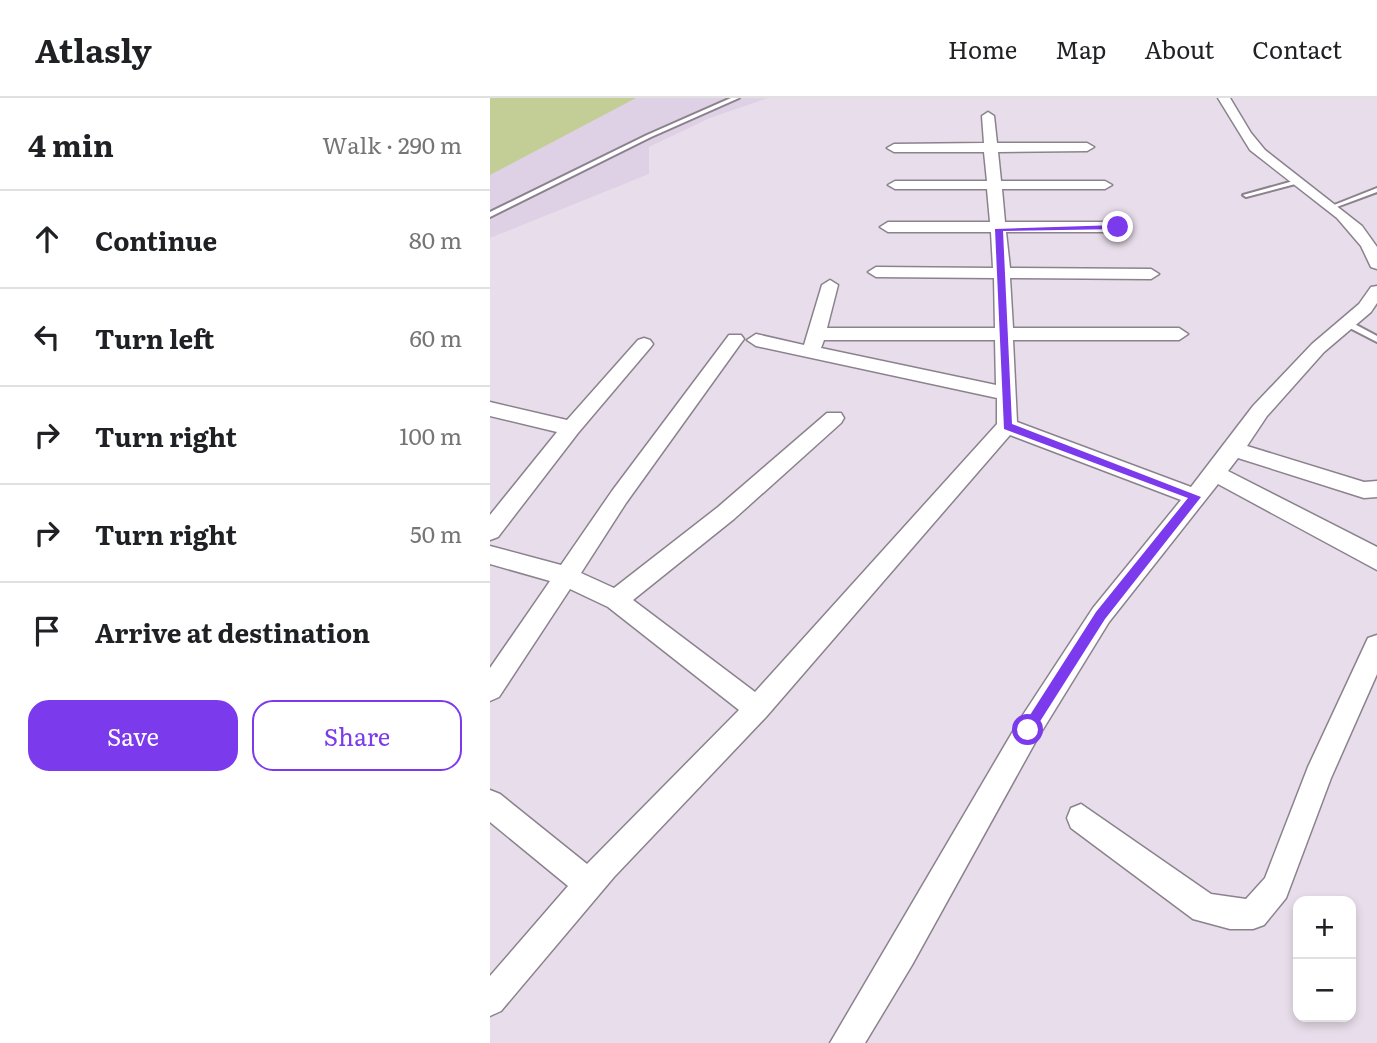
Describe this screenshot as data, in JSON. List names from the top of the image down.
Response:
{
  "page": {
    "header": "Atlasly",
    "nav": [
      "Home",
      "Map",
      "About",
      "Contact"
    ],
    "heading": ["4 min", "Walk · 290 m"],
    "list": [
      ["Continue", "80 m"],
      ["Turn left", "60 m"],
      ["Turn right", "100 m"],
      ["Turn right", "50 m"],
      "Arrive at destination"
    ],
    "buttons": ["Save", "Share"],
    "map_buttons": ["+", "−"]
  }
}
